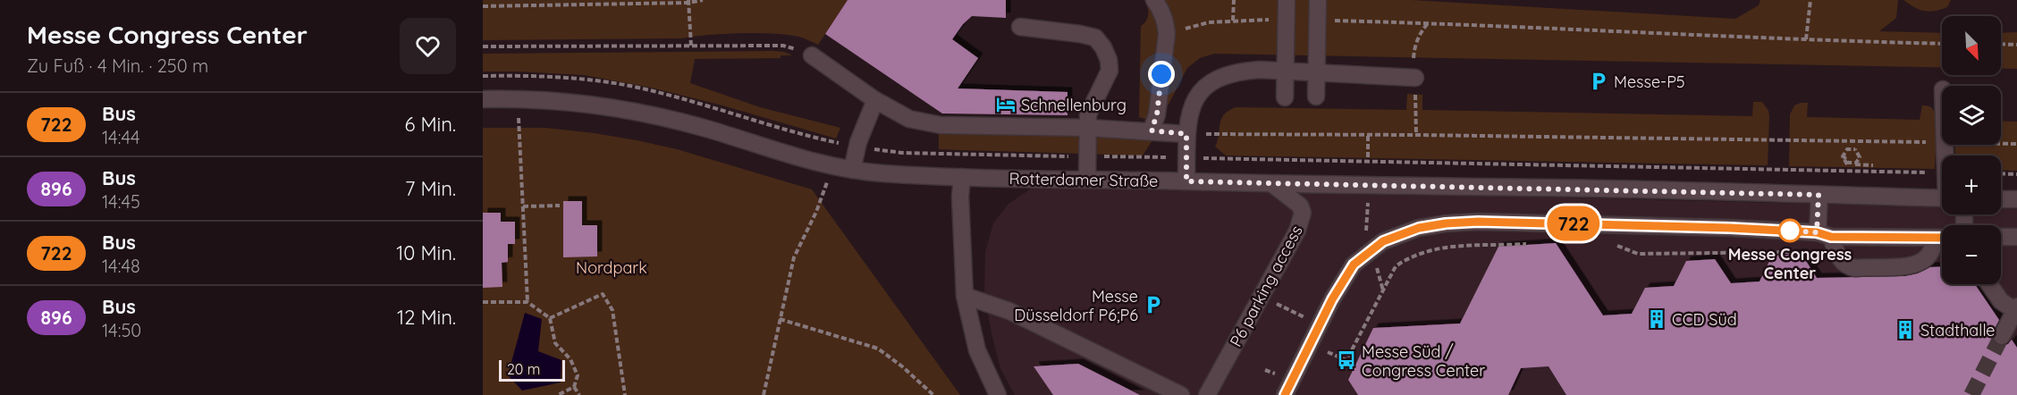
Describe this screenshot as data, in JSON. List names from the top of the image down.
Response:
{
  "streets": {
    "street": ["Rotterdamer Straße", "P6 parking access"]
  },
  "crossings": [
    ["Rotterdamer Straße", "P6 parking access"]
  ],
  "parks": ["Nordpark"],
  "places": {
    "parking": ["Messe-P5", "Messe Düsseldorf P6;P6"],
    "hotel": ["Schnellenburg"],
    "other": ["Messe Congress Center"],
    "building": ["CCD Süd", "Stadthalle"],
    "bus stop": ["Messe Süd / Congress Center"]
  },
  "lines": ["bus line 722"],
  "scale_bar": "20 m",
  "north": "bottom right",
  "page": {
    "heading": ["Messe Congress Center", "Zu Fuß · 4 Min. · 250 m"],
    "on_map": "722",
    "map_buttons": ["+", "−"],
    "list": [
      {
        "mark": "722",
        "name": "Bus",
        "note": "14:44",
        "value": "6 Min."
      },
      {
        "mark": "896",
        "name": "Bus",
        "note": "14:45",
        "value": "7 Min."
      },
      {
        "mark": "722",
        "name": "Bus",
        "note": "14:48",
        "value": "10 Min."
      },
      {
        "mark": "896",
        "name": "Bus",
        "note": "14:50",
        "value": "12 Min."
      }
    ],
    "scale": "20 m"
  }
}
